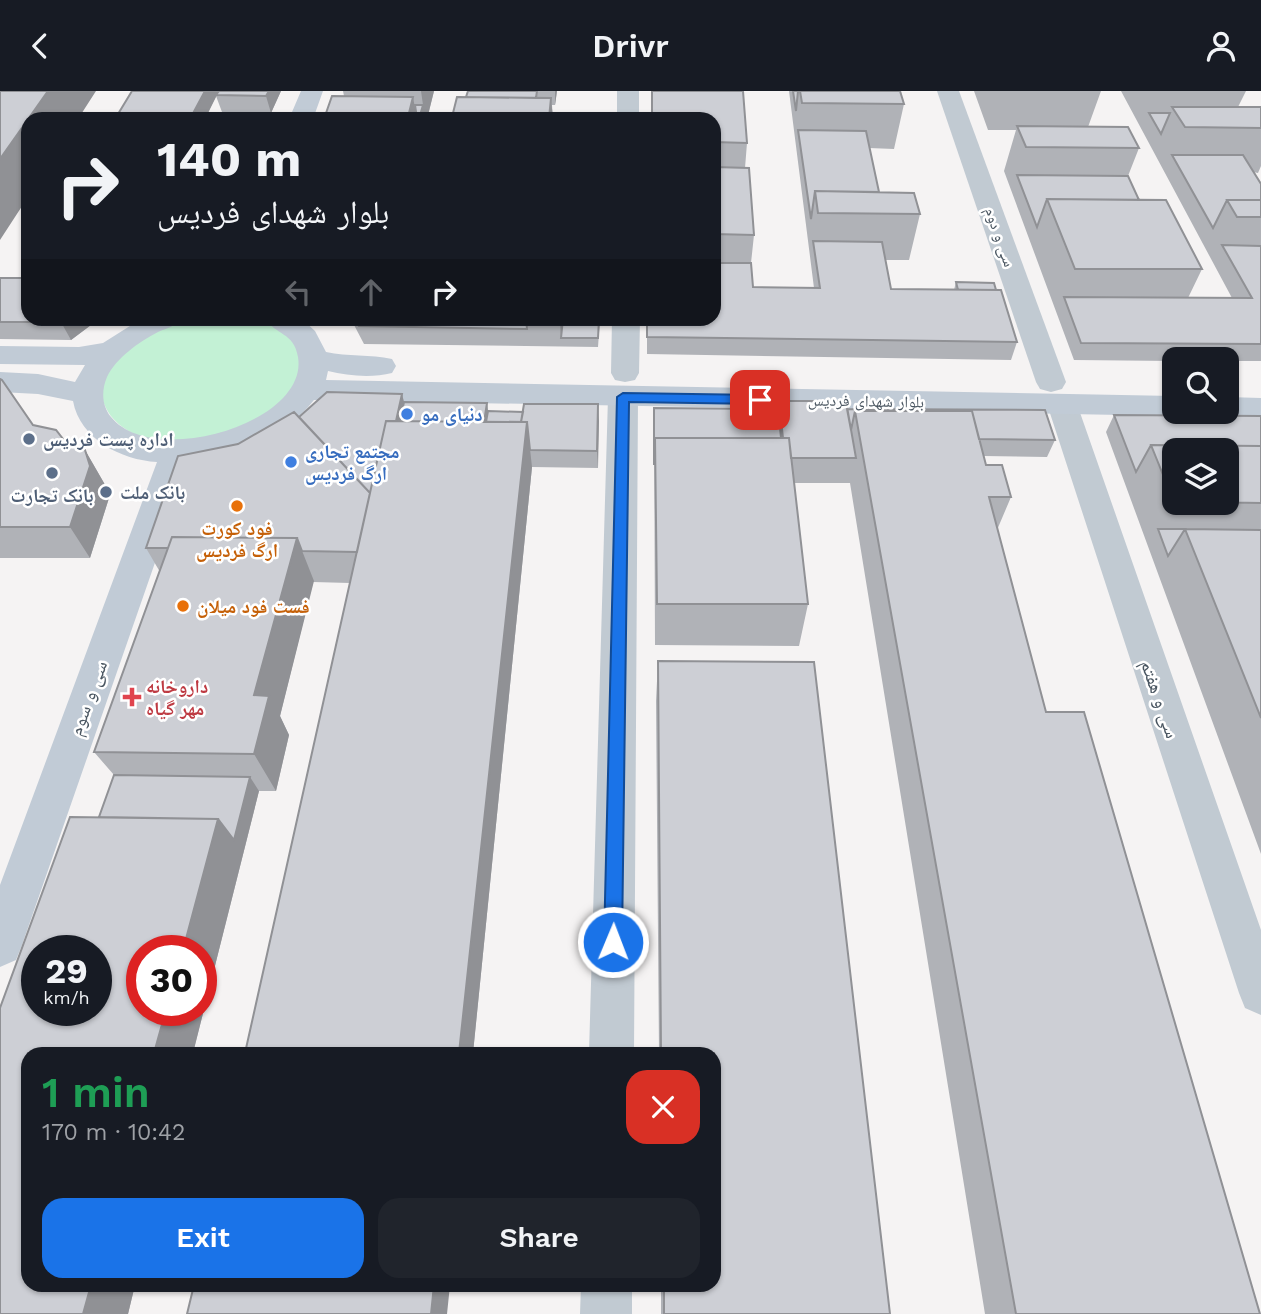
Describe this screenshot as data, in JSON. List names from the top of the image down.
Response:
{
  "streets": {
    "main road": ["بلوار شهدای فردیس", "سی و سوم"],
    "street": ["سی و دوم", "سی و هفتم"]
  },
  "crossings": [
    ["سی و دوم", "بلوار شهدای فردیس"],
    ["سی و دوم", "سی و هفتم"],
    ["بلوار شهدای فردیس", "سی و هفتم"]
  ],
  "places": {
    "other": [
      "دنیای مو",
      "اداره پست فردیس",
      "مجتمع تجاری ارگ فردیس",
      "بانک تجارت",
      "بانک ملت",
      "فود کورت ارگ فردیس",
      "فست فود میلان"
    ],
    "health": ["داروخانه مهر گیاه"]
  },
  "page": {
    "header": "Drivr",
    "turn": ["140 m", "بلوار شهدای فردیس"],
    "speed": "29 km/h",
    "limit": "30",
    "heading": ["1 min", "170 m · 10:42"],
    "buttons": ["Exit", "Share"]
  }
}
